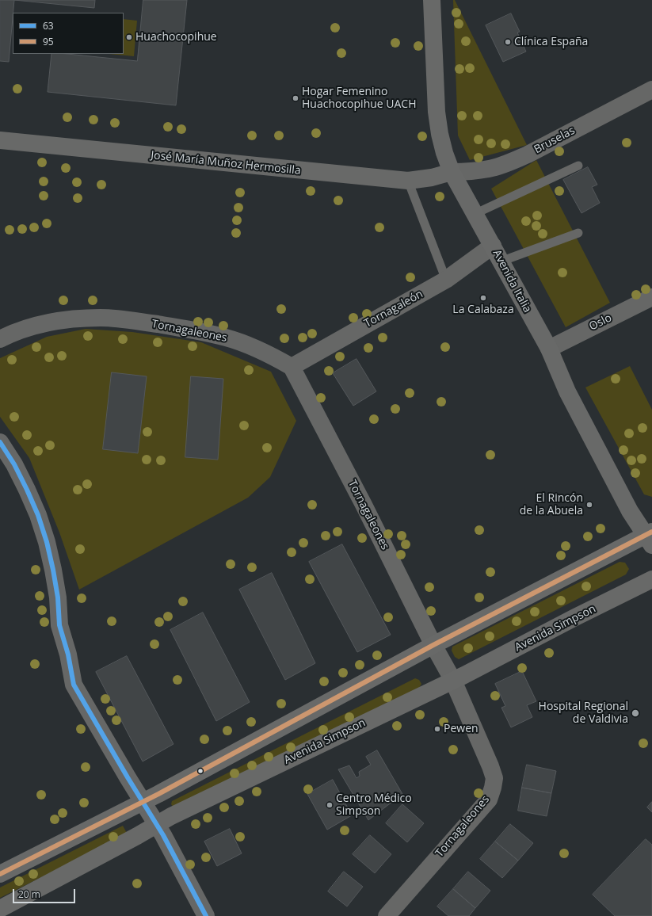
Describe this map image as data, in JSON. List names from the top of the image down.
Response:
{
  "streets": {
    "main road": ["José María Muñoz Hermosilla", "Avenida Italia", "Avenida Simpson"],
    "street": [
      "Bruselas",
      "Tornagaleón",
      "Oslo",
      "Tornagaleones"
    ]
  },
  "crossings": [
    ["Bruselas", "José María Muñoz Hermosilla"],
    ["Bruselas", "Avenida Italia"],
    ["José María Muñoz Hermosilla", "Avenida Italia"],
    ["Avenida Italia", "Tornagaleón"],
    ["Avenida Italia", "Oslo"],
    ["Tornagaleón", "Tornagaleones"],
    ["Tornagaleones", "Avenida Simpson"]
  ],
  "places": [
    "Huachocopihue",
    "Clínica España",
    "Hogar Femenino Huachocopihue UACH",
    "La Calabaza",
    "El Rincón de la Abuela",
    "Hospital Regional de Valdivia",
    "Pewen",
    "Centro Médico Simpson"
  ],
  "lines": ["transit line 63", "transit line 95"],
  "legend": ["63", "95"],
  "scale_bar": "20 m"
}
